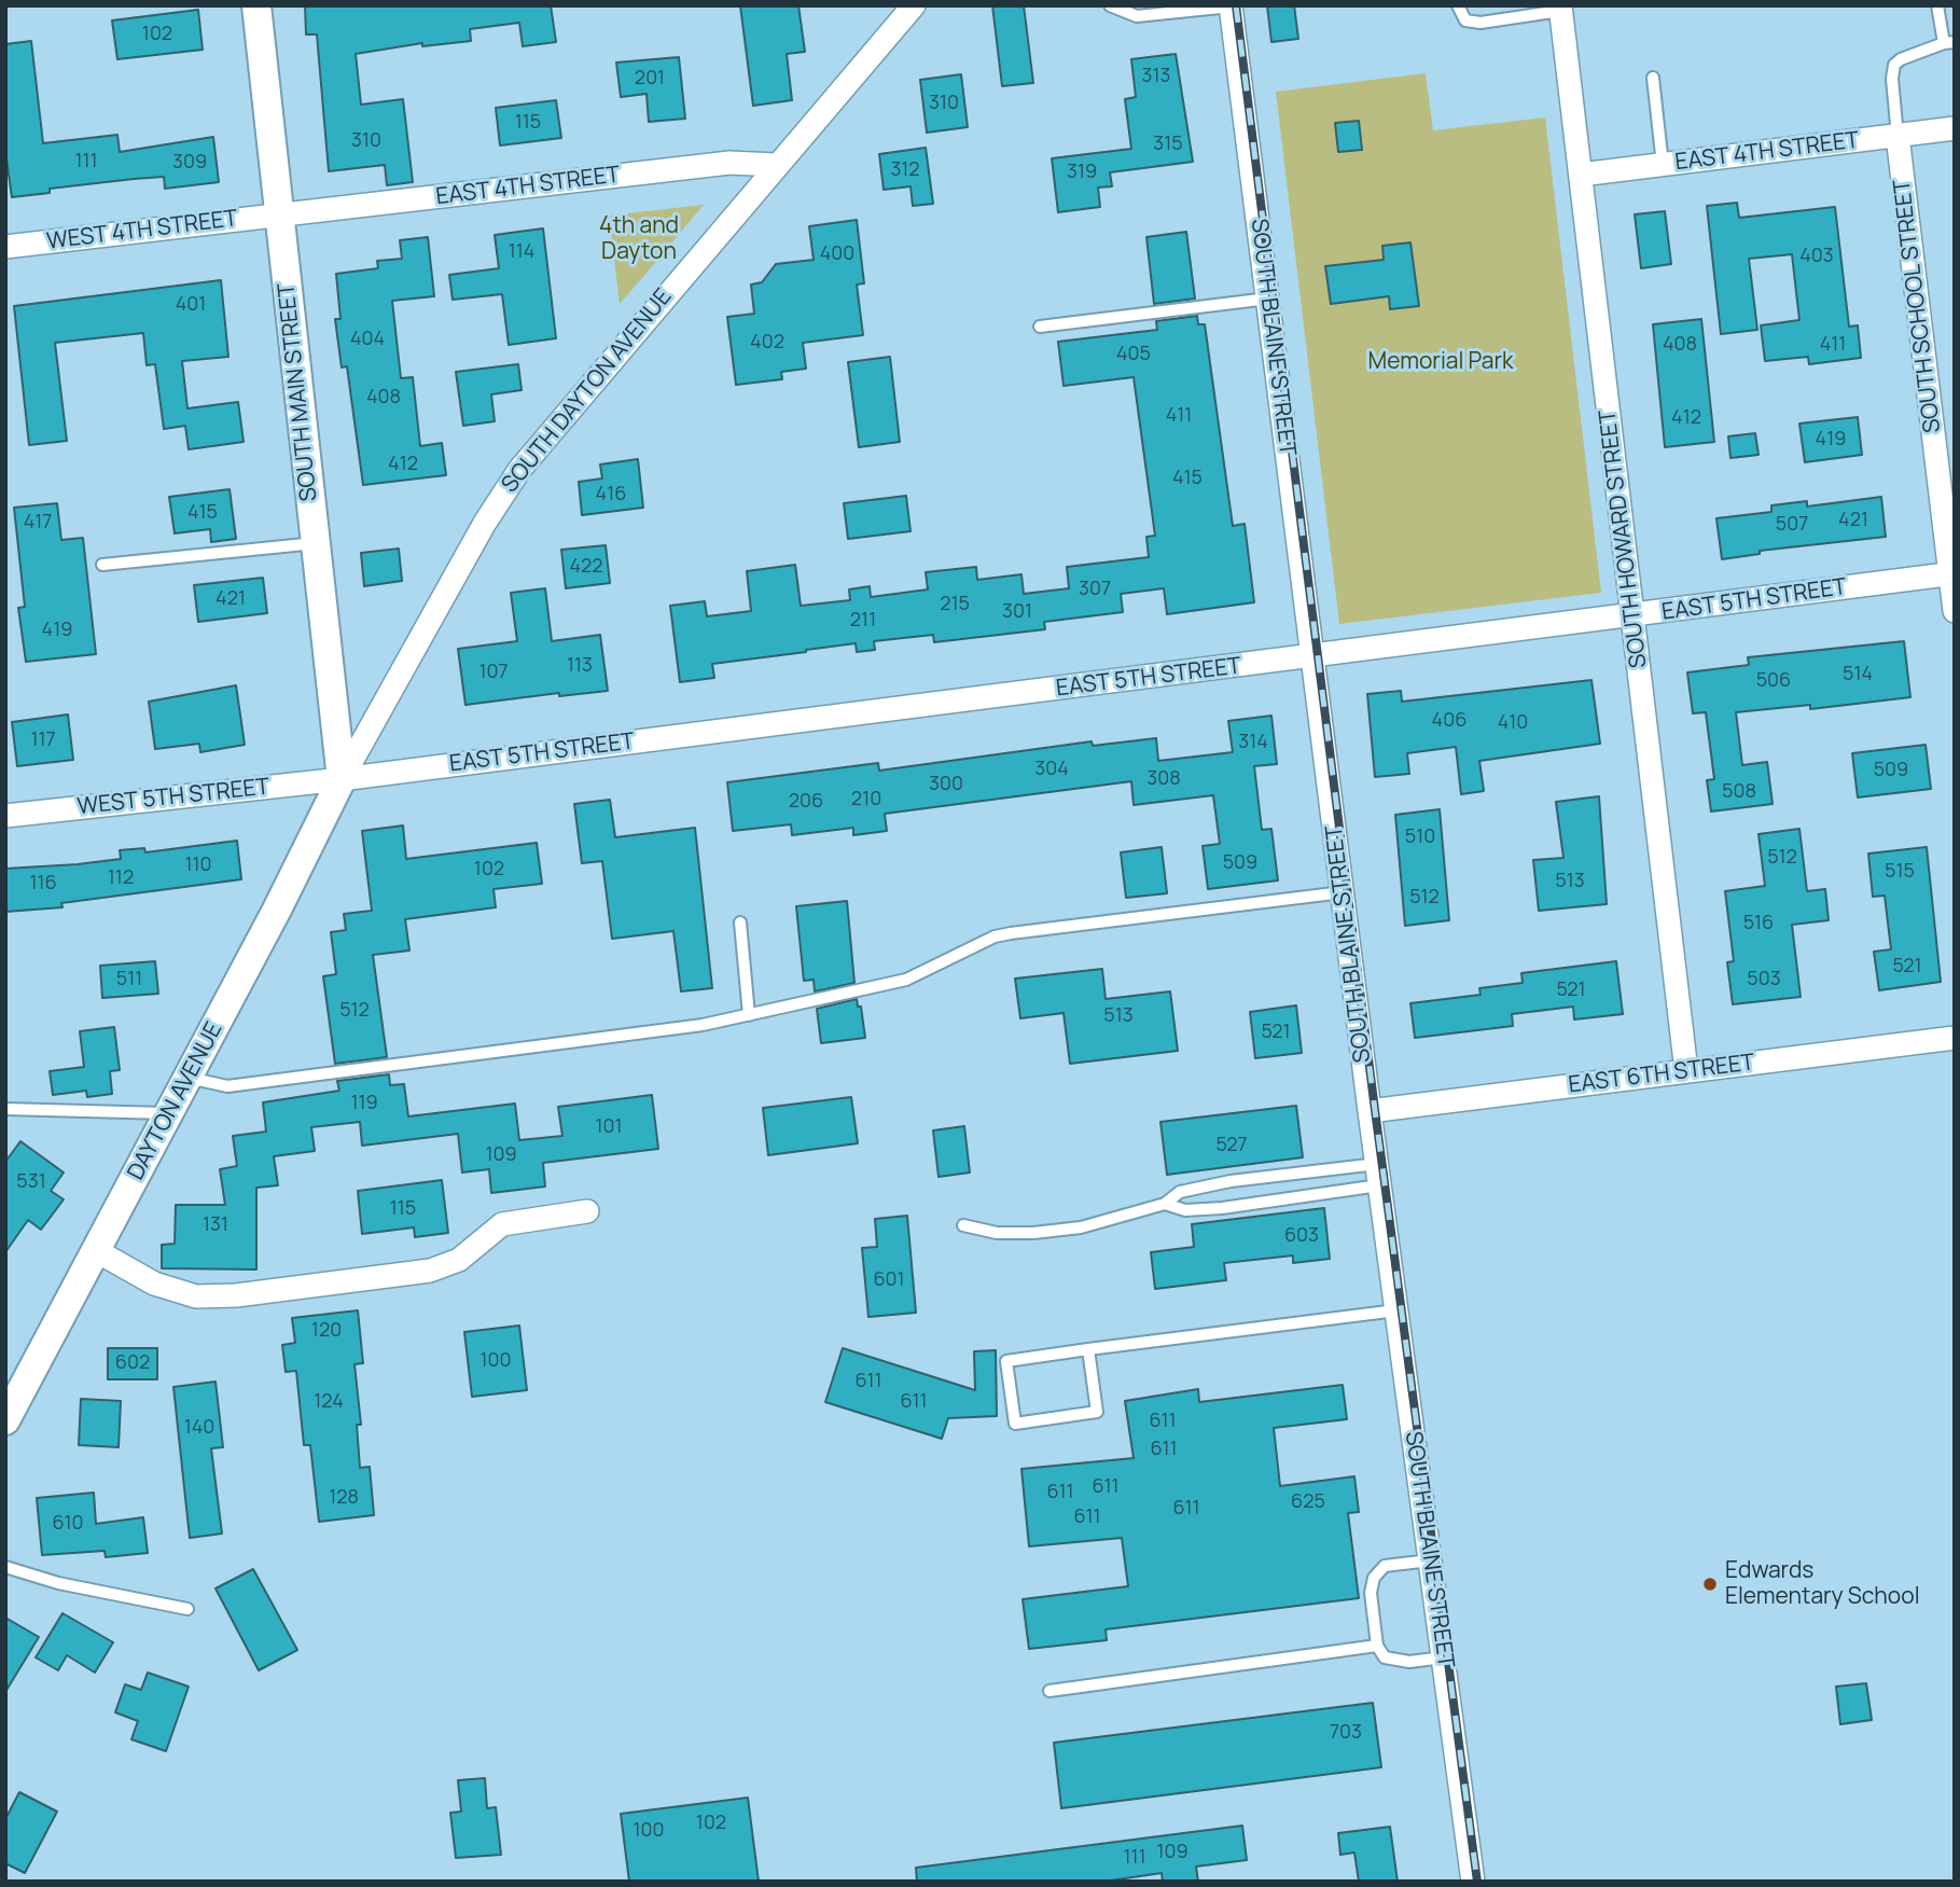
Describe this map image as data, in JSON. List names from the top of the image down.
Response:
{
  "streets": {
    "street": [
      "EAST 4TH STREET",
      "WEST 4TH STREET",
      "SOUTH SCHOOL STREET",
      "SOUTH BLAINE STREET",
      "SOUTH DAYTON AVENUE",
      "SOUTH MAIN STREET",
      "SOUTH HOWARD STREET",
      "EAST 5TH STREET",
      "WEST 5TH STREET",
      "EAST 6TH STREET",
      "DAYTON AVENUE"
    ]
  },
  "crossings": [
    ["EAST 4TH STREET", "WEST 4TH STREET"],
    ["EAST 4TH STREET", "SOUTH SCHOOL STREET"],
    ["EAST 4TH STREET", "SOUTH DAYTON AVENUE"],
    ["EAST 4TH STREET", "SOUTH MAIN STREET"],
    ["EAST 4TH STREET", "SOUTH HOWARD STREET"],
    ["WEST 4TH STREET", "SOUTH MAIN STREET"],
    ["SOUTH SCHOOL STREET", "EAST 5TH STREET"],
    ["SOUTH BLAINE STREET", "EAST 5TH STREET"],
    ["SOUTH BLAINE STREET", "EAST 6TH STREET"],
    ["SOUTH DAYTON AVENUE", "SOUTH MAIN STREET"],
    ["SOUTH DAYTON AVENUE", "EAST 5TH STREET"],
    ["SOUTH DAYTON AVENUE", "WEST 5TH STREET"],
    ["SOUTH DAYTON AVENUE", "DAYTON AVENUE"],
    ["SOUTH MAIN STREET", "EAST 5TH STREET"],
    ["SOUTH MAIN STREET", "WEST 5TH STREET"],
    ["SOUTH MAIN STREET", "DAYTON AVENUE"],
    ["SOUTH HOWARD STREET", "EAST 5TH STREET"],
    ["SOUTH HOWARD STREET", "EAST 6TH STREET"],
    ["EAST 5TH STREET", "WEST 5TH STREET"],
    ["EAST 5TH STREET", "DAYTON AVENUE"],
    ["WEST 5TH STREET", "DAYTON AVENUE"]
  ],
  "parks": ["4th and Dayton", "Memorial Park"],
  "places": ["Edwards Elementary School"],
  "house_numbers": [
    "102",
    "313",
    "201",
    "310",
    "115",
    "310",
    "315",
    "111",
    "309",
    "312",
    "319",
    "114",
    "400",
    "403",
    "401",
    "404",
    "402",
    "408",
    "411",
    "405",
    "408",
    "411",
    "412",
    "419",
    "412",
    "415",
    "416",
    "415",
    "421",
    "417",
    "507",
    "422",
    "307",
    "421",
    "215",
    "301",
    "211",
    "419",
    "113",
    "107",
    "514",
    "506",
    "406",
    "410",
    "117",
    "314",
    "304",
    "509",
    "308",
    "300",
    "508",
    "210",
    "206",
    "510",
    "512",
    "509",
    "110",
    "102",
    "515",
    "112",
    "513",
    "116",
    "512",
    "516",
    "521",
    "511",
    "503",
    "521",
    "512",
    "513",
    "521",
    "119",
    "101",
    "527",
    "109",
    "531",
    "115",
    "131",
    "603",
    "601",
    "120",
    "100",
    "602",
    "611",
    "124",
    "611",
    "611",
    "140",
    "611",
    "611",
    "611",
    "128",
    "625",
    "611",
    "611",
    "610",
    "703",
    "102",
    "100",
    "109",
    "111"
  ]
}
